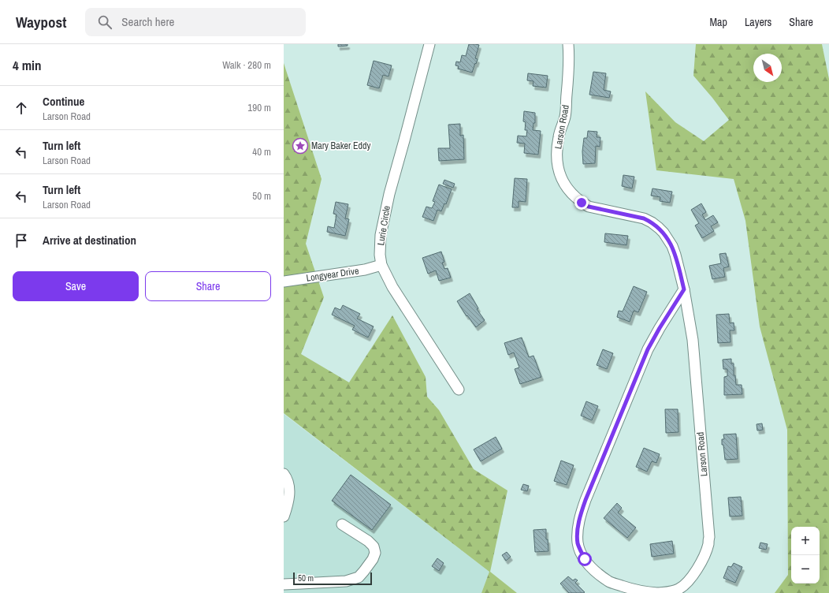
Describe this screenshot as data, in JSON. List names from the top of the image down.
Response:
{
  "streets": {
    "street": ["Larson Road", "Lurie Circle", "Longyear Drive"]
  },
  "crossings": [
    ["Lurie Circle", "Longyear Drive"]
  ],
  "places": {
    "place": ["Mary Baker Eddy"]
  },
  "scale_bar": "50 m",
  "north": "bottom right",
  "page": {
    "header": "Waypost",
    "search": "Search here",
    "nav": ["Map", "Layers", "Share"],
    "heading": ["4 min", "Walk · 280 m"],
    "list": [
      ["Continue", "Larson Road", "190 m"],
      ["Turn left", "Larson Road", "40 m"],
      ["Turn left", "Larson Road", "50 m"],
      "Arrive at destination"
    ],
    "buttons": ["Save", "Share"],
    "map_buttons": ["+", "−"],
    "scale": "50 m"
  }
}
